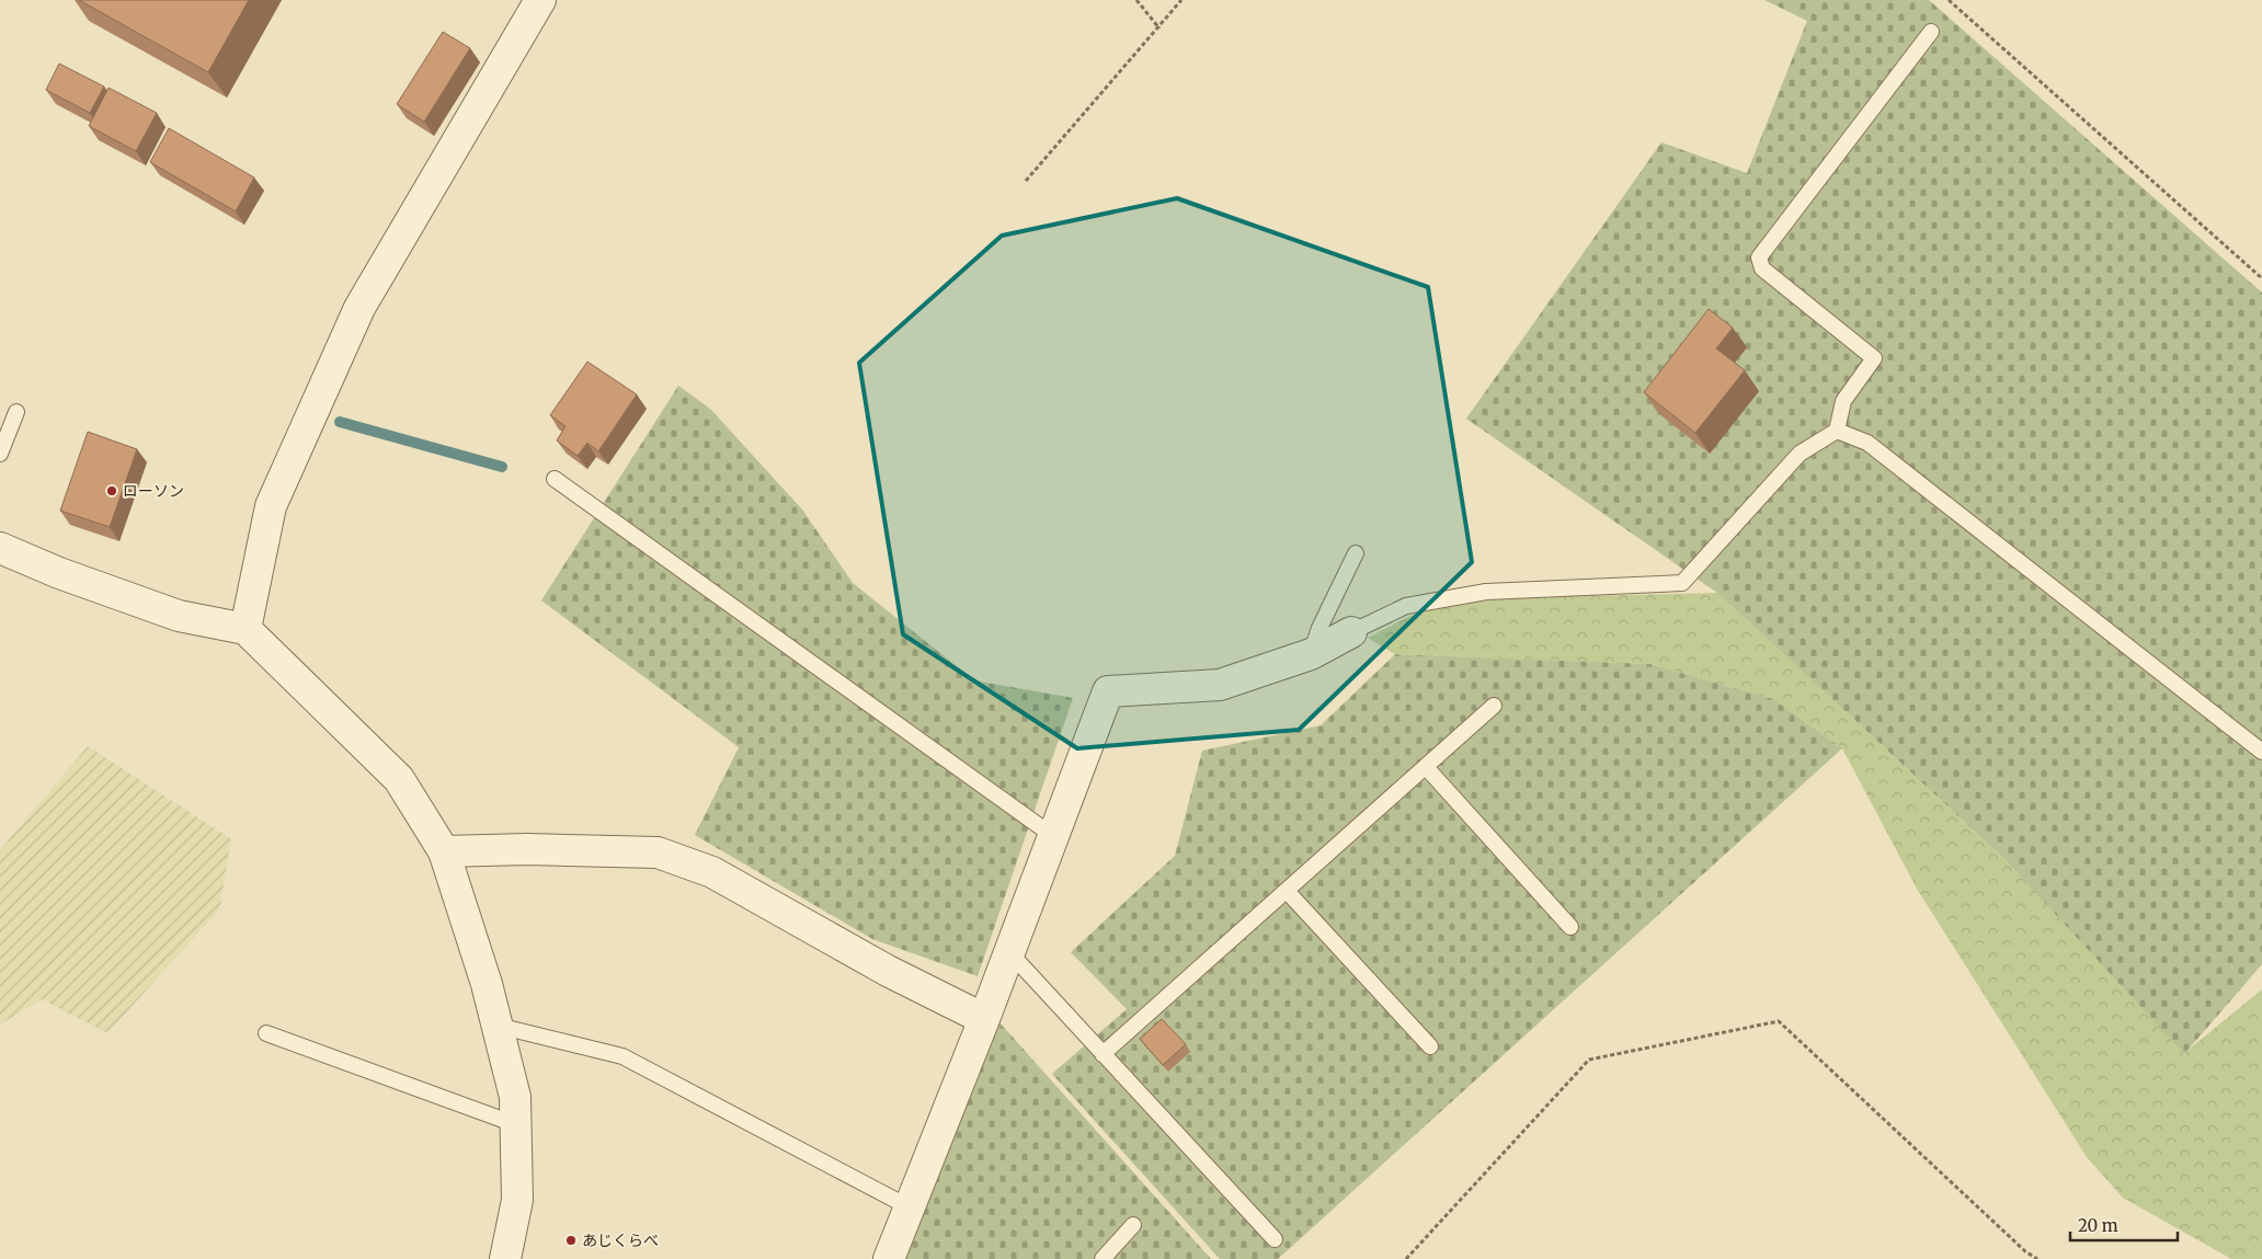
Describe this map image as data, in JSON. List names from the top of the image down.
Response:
{
  "places": ["ローソン", "あじくらべ"],
  "scale_bar": "20 m"
}
